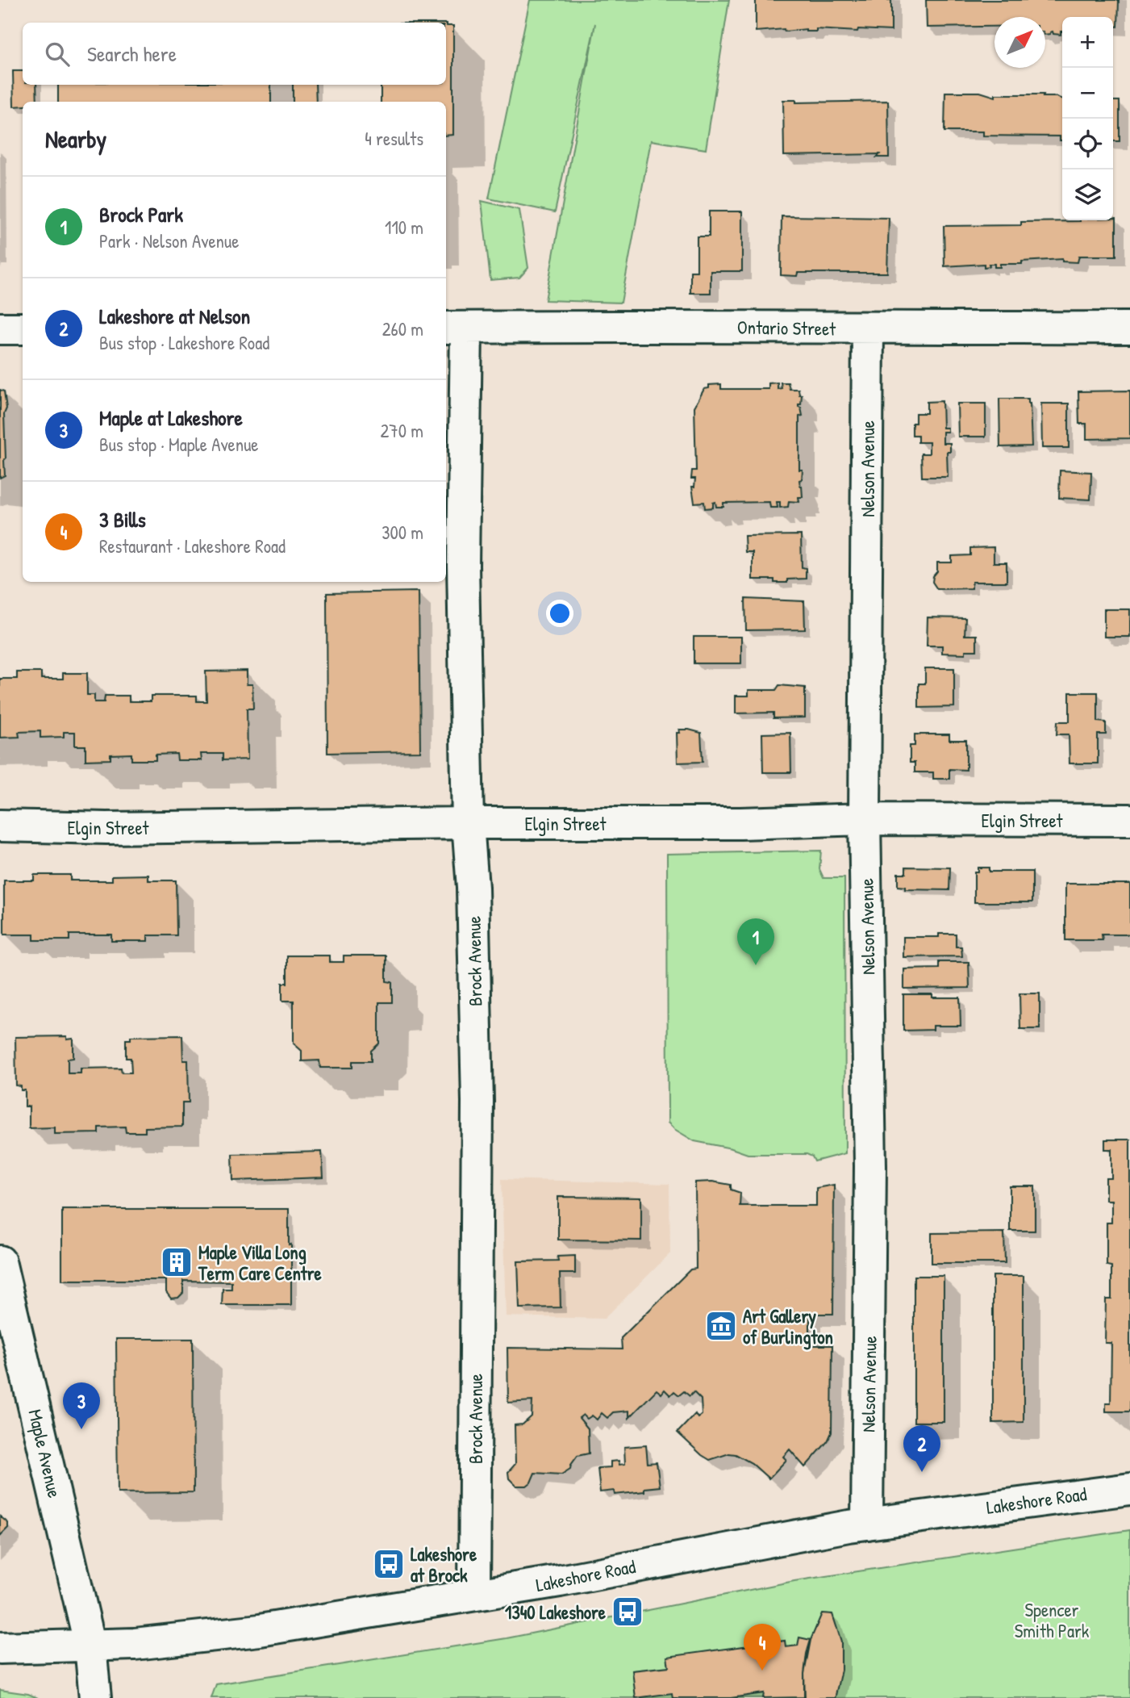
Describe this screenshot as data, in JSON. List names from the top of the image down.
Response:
{
  "streets": {
    "street": [
      "Ontario Street",
      "Nelson Avenue",
      "Elgin Street",
      "Brock Avenue",
      "Maple Avenue",
      "Lakeshore Road"
    ]
  },
  "crossings": [
    ["Ontario Street", "Nelson Avenue"],
    ["Ontario Street", "Brock Avenue"],
    ["Nelson Avenue", "Elgin Street"],
    ["Nelson Avenue", "Lakeshore Road"],
    ["Elgin Street", "Brock Avenue"],
    ["Brock Avenue", "Lakeshore Road"],
    ["Maple Avenue", "Lakeshore Road"]
  ],
  "parks": ["Spencer Smith Park"],
  "places": {
    "building": ["Maple Villa Long Term Care Centre"],
    "museum": ["Art Gallery of Burlington"],
    "bus stop": ["Lakeshore at Brock", "1340 Lakeshore"]
  },
  "north": "top right",
  "page": {
    "map_buttons": ["+", "−"],
    "search": "Search here",
    "heading": ["Nearby", "4 results"],
    "list": [
      {
        "mark": "1",
        "name": "Brock Park",
        "note": "Park · Nelson Avenue",
        "value": "110 m"
      },
      {
        "mark": "2",
        "name": "Lakeshore at Nelson",
        "note": "Bus stop · Lakeshore Road",
        "value": "260 m"
      },
      {
        "mark": "3",
        "name": "Maple at Lakeshore",
        "note": "Bus stop · Maple Avenue",
        "value": "270 m"
      },
      {
        "mark": "4",
        "name": "3 Bills",
        "note": "Restaurant · Lakeshore Road",
        "value": "300 m"
      }
    ],
    "pins": [
      "1",
      "3",
      "2",
      "4"
    ]
  }
}
